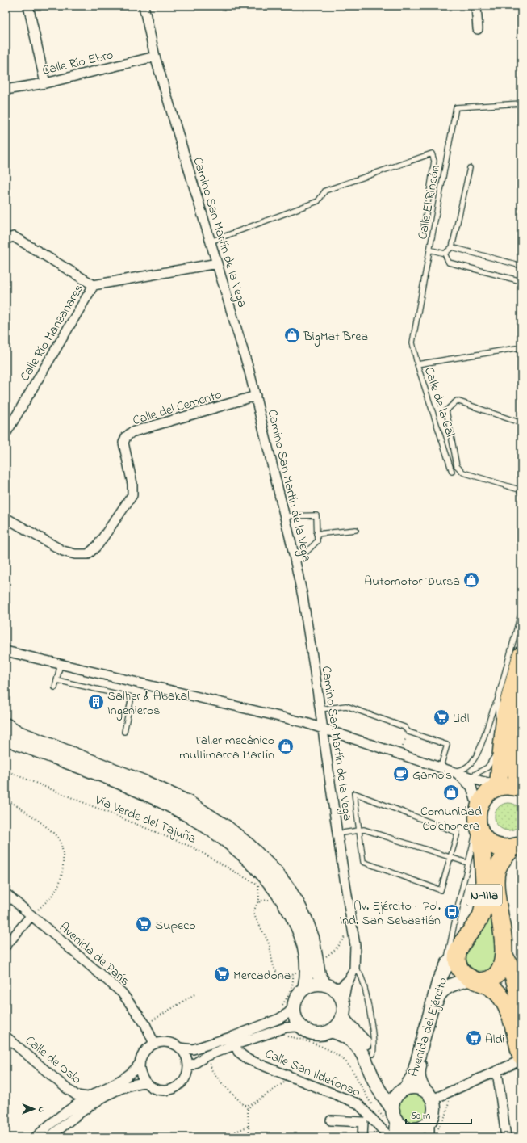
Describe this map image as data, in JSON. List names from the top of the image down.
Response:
{
  "streets": {
    "highway": ["N-IIIa"],
    "main road": ["Avenida del Ejército"],
    "street": [
      "Calle Río Ebro",
      "Camino San Martín de la Vega",
      "Calle Río Manzanares",
      "Calle del Cemento",
      "Avenida de París",
      "Calle de Oslo",
      "Calle San Ildefonso"
    ],
    "lane": ["Calle El Rincón", "Calle de la Cal"],
    "path": ["Vía Verde del Tajuña"]
  },
  "crossings": [
    ["Calle Río Ebro", "Camino San Martín de la Vega"],
    ["Calle El Rincón", "Calle de la Cal"],
    ["Camino San Martín de la Vega", "Calle Río Manzanares"],
    ["Camino San Martín de la Vega", "Calle del Cemento"],
    ["N-IIIa", "Avenida del Ejército"]
  ],
  "places": {
    "shop": [
      "BigMat Brea",
      "Automotor Dursa",
      "Taller mecánico multimarca Martín",
      "Comunidad Colchonera"
    ],
    "building": ["Salher & Abakal Ingenieros"],
    "supermarket": [
      "Lidl",
      "Supeco",
      "Mercadona",
      "Aldi"
    ],
    "cafe": ["Gamo's"],
    "bus stop": ["Av. Ejército - Pol. Ind. San Sebastián"]
  },
  "scale_bar": "50 m",
  "north": "right"
}
